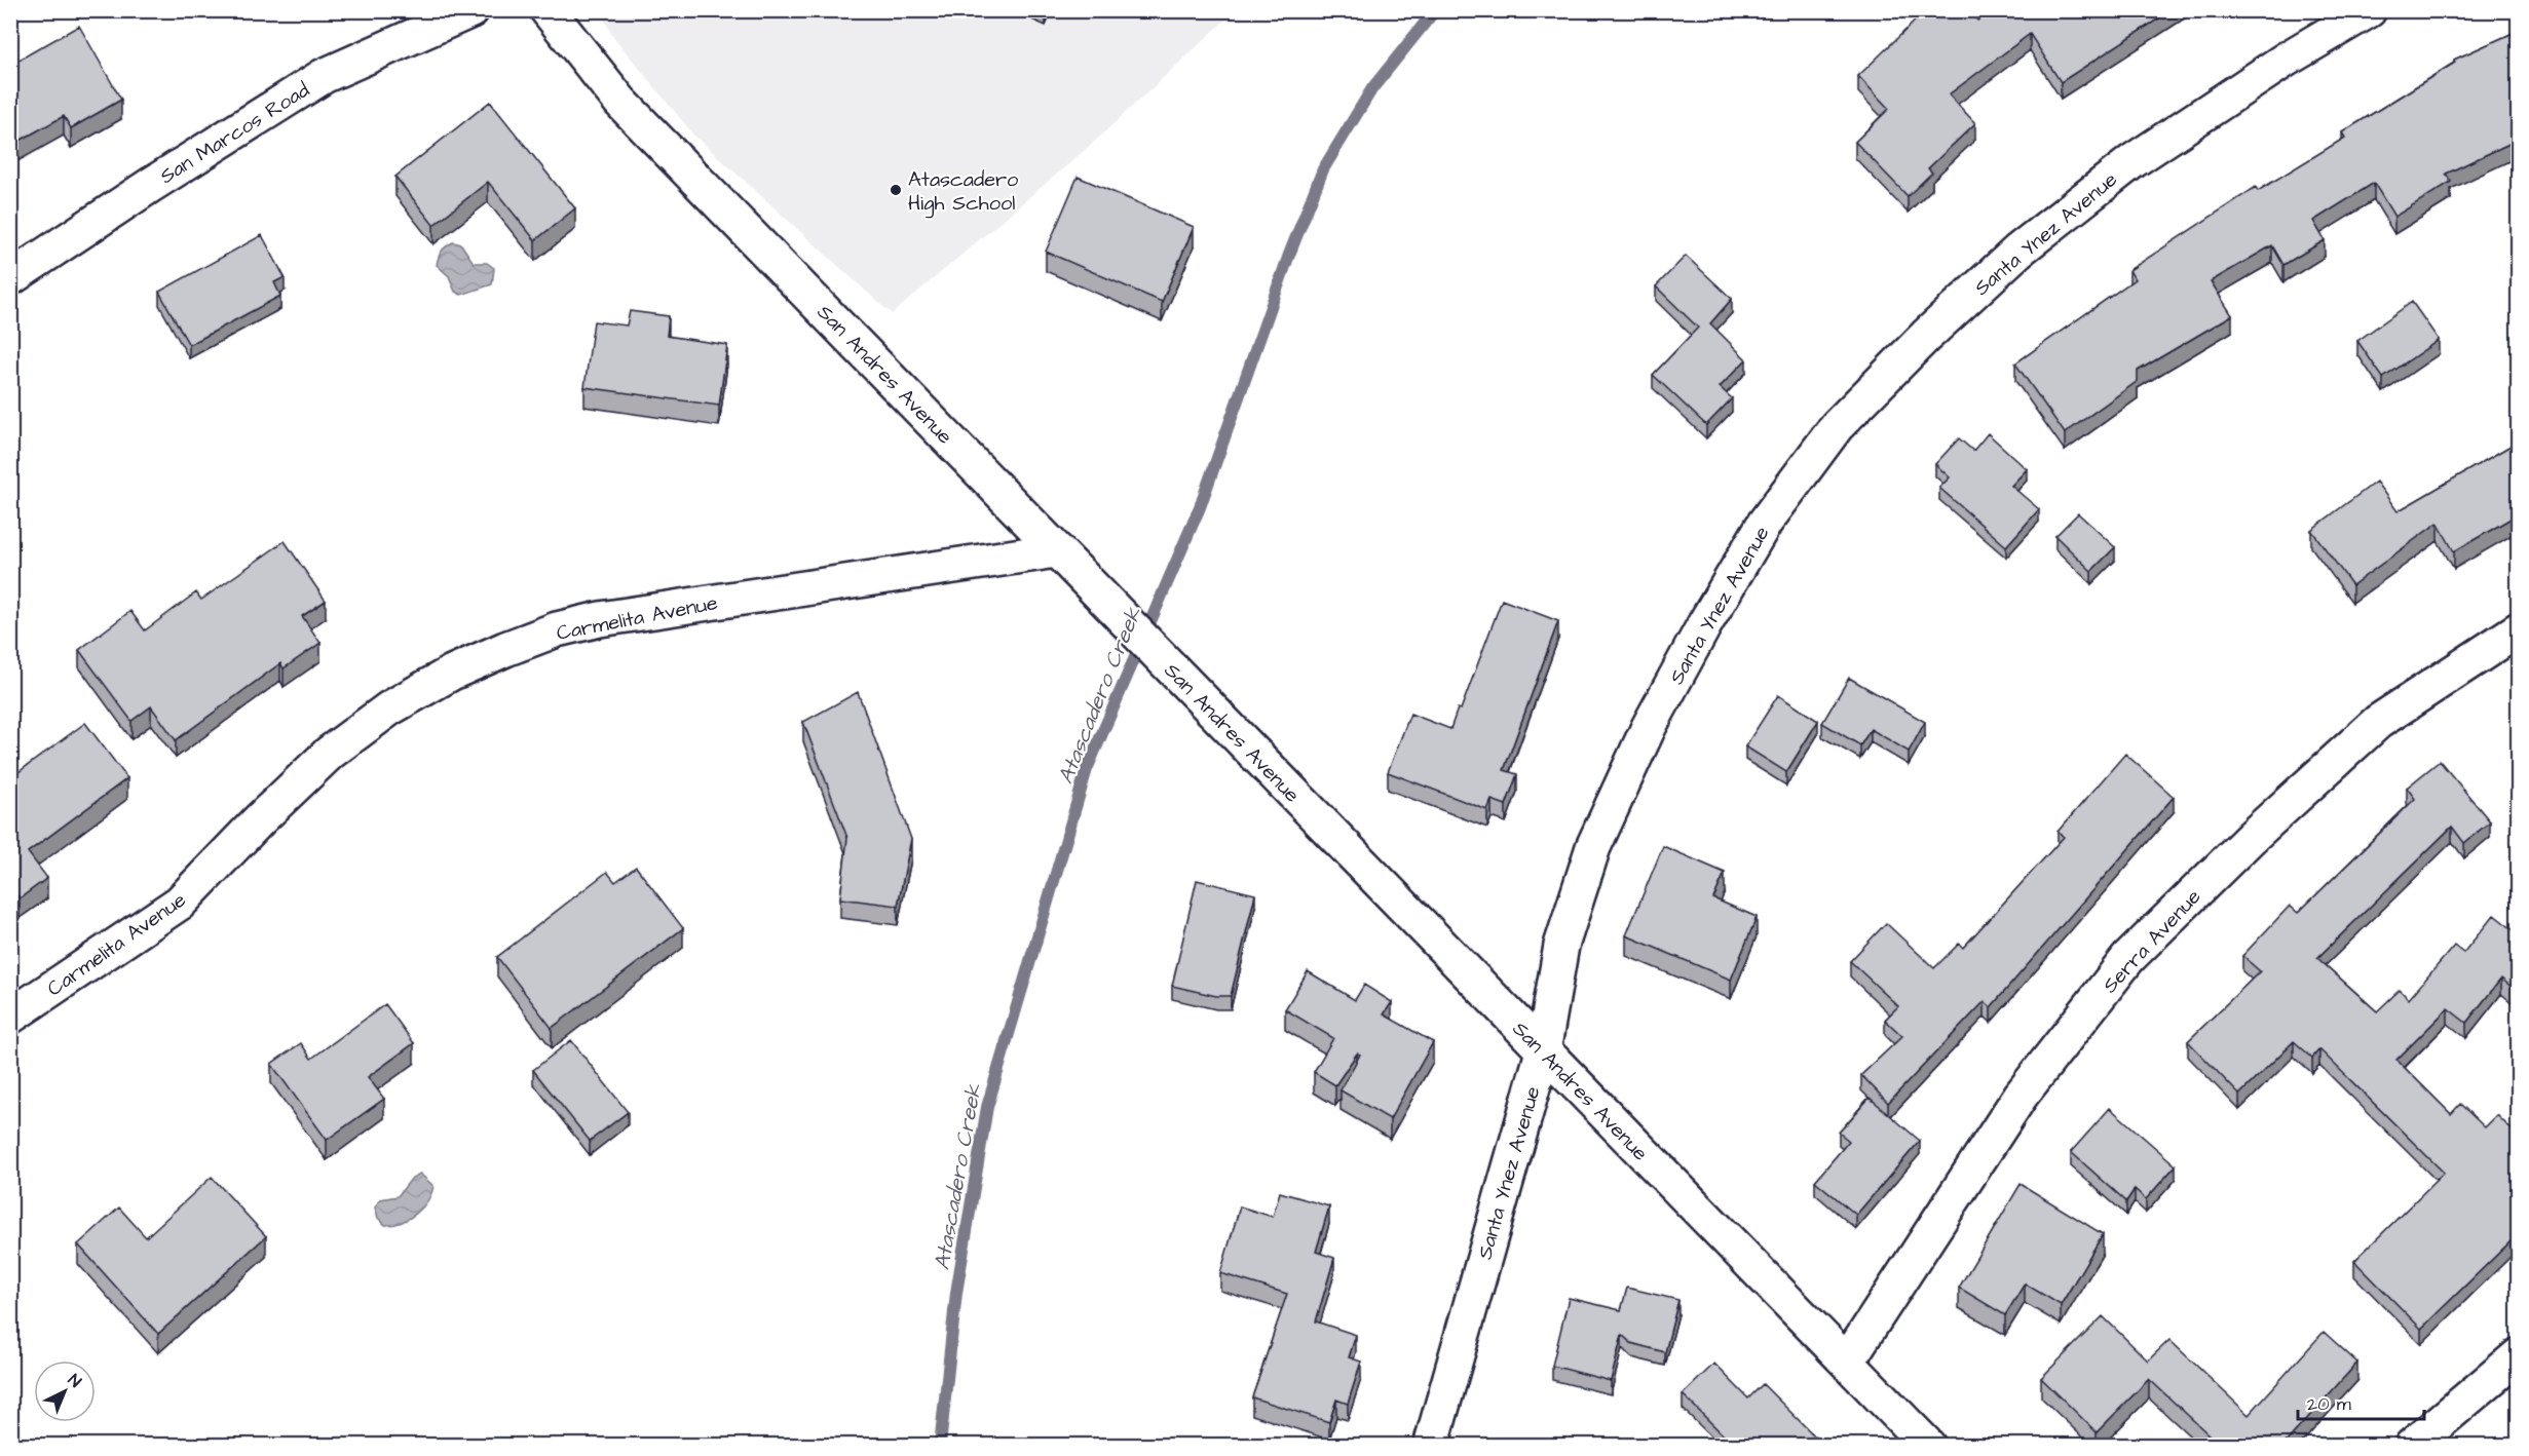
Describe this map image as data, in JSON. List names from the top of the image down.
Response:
{
  "streets": {
    "street": [
      "San Marcos Road",
      "Santa Ynez Avenue",
      "San Andres Avenue",
      "Carmelita Avenue",
      "Serra Avenue"
    ]
  },
  "crossings": [
    ["Santa Ynez Avenue", "San Andres Avenue"],
    ["San Andres Avenue", "Carmelita Avenue"],
    ["San Andres Avenue", "Serra Avenue"]
  ],
  "water": ["Atascadero Creek"],
  "places": ["Atascadero High School"],
  "scale_bar": "20 m",
  "north": "top right"
}
